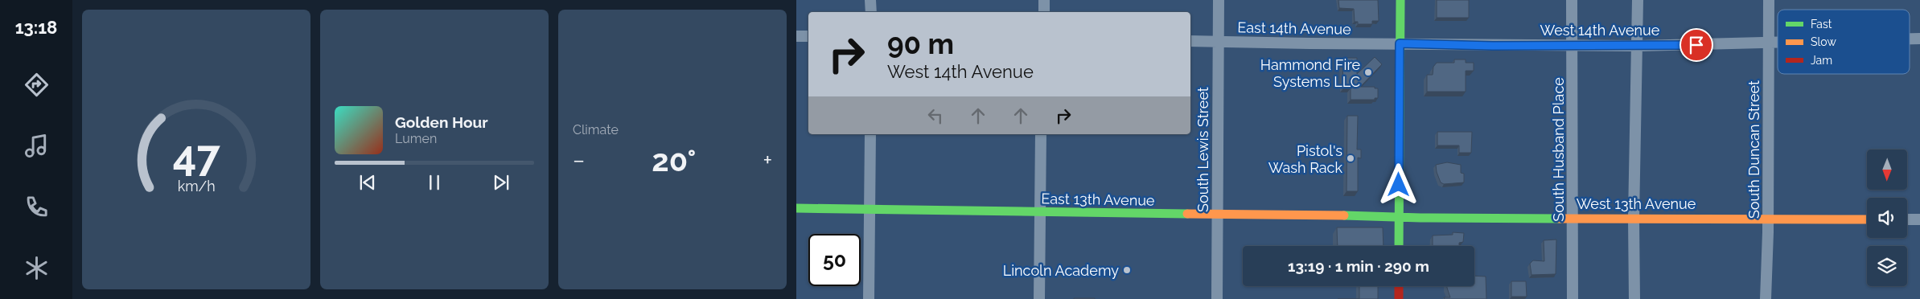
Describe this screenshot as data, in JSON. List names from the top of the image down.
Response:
{
  "streets": {
    "street": [
      "East 14th Avenue",
      "West 14th Avenue",
      "South Lewis Street",
      "South Husband Place",
      "South Duncan Street",
      "East 13th Avenue",
      "West 13th Avenue"
    ]
  },
  "crossings": [
    ["East 14th Avenue", "West 14th Avenue"],
    ["East 14th Avenue", "South Lewis Street"],
    ["West 14th Avenue", "South Husband Place"],
    ["West 14th Avenue", "South Duncan Street"],
    ["South Lewis Street", "East 13th Avenue"],
    ["South Husband Place", "West 13th Avenue"],
    ["South Duncan Street", "West 13th Avenue"],
    ["East 13th Avenue", "West 13th Avenue"]
  ],
  "places": ["Hammond Fire Systems LLC", "Pistol's Wash Rack", "Lincoln Academy"],
  "legend": ["Fast", "Slow", "Jam"],
  "north": "bottom",
  "page": {
    "tabs": "13:18",
    "tile": "Climate",
    "turn": ["90 m", "West 14th Avenue"],
    "song": ["Golden Hour", "Lumen"],
    "heat": ["−", "20°", "+"],
    "limit": "50",
    "trip": "13:19 · 1 min · 290 m",
    "gauge": ["47", "km/h"]
  }
}
